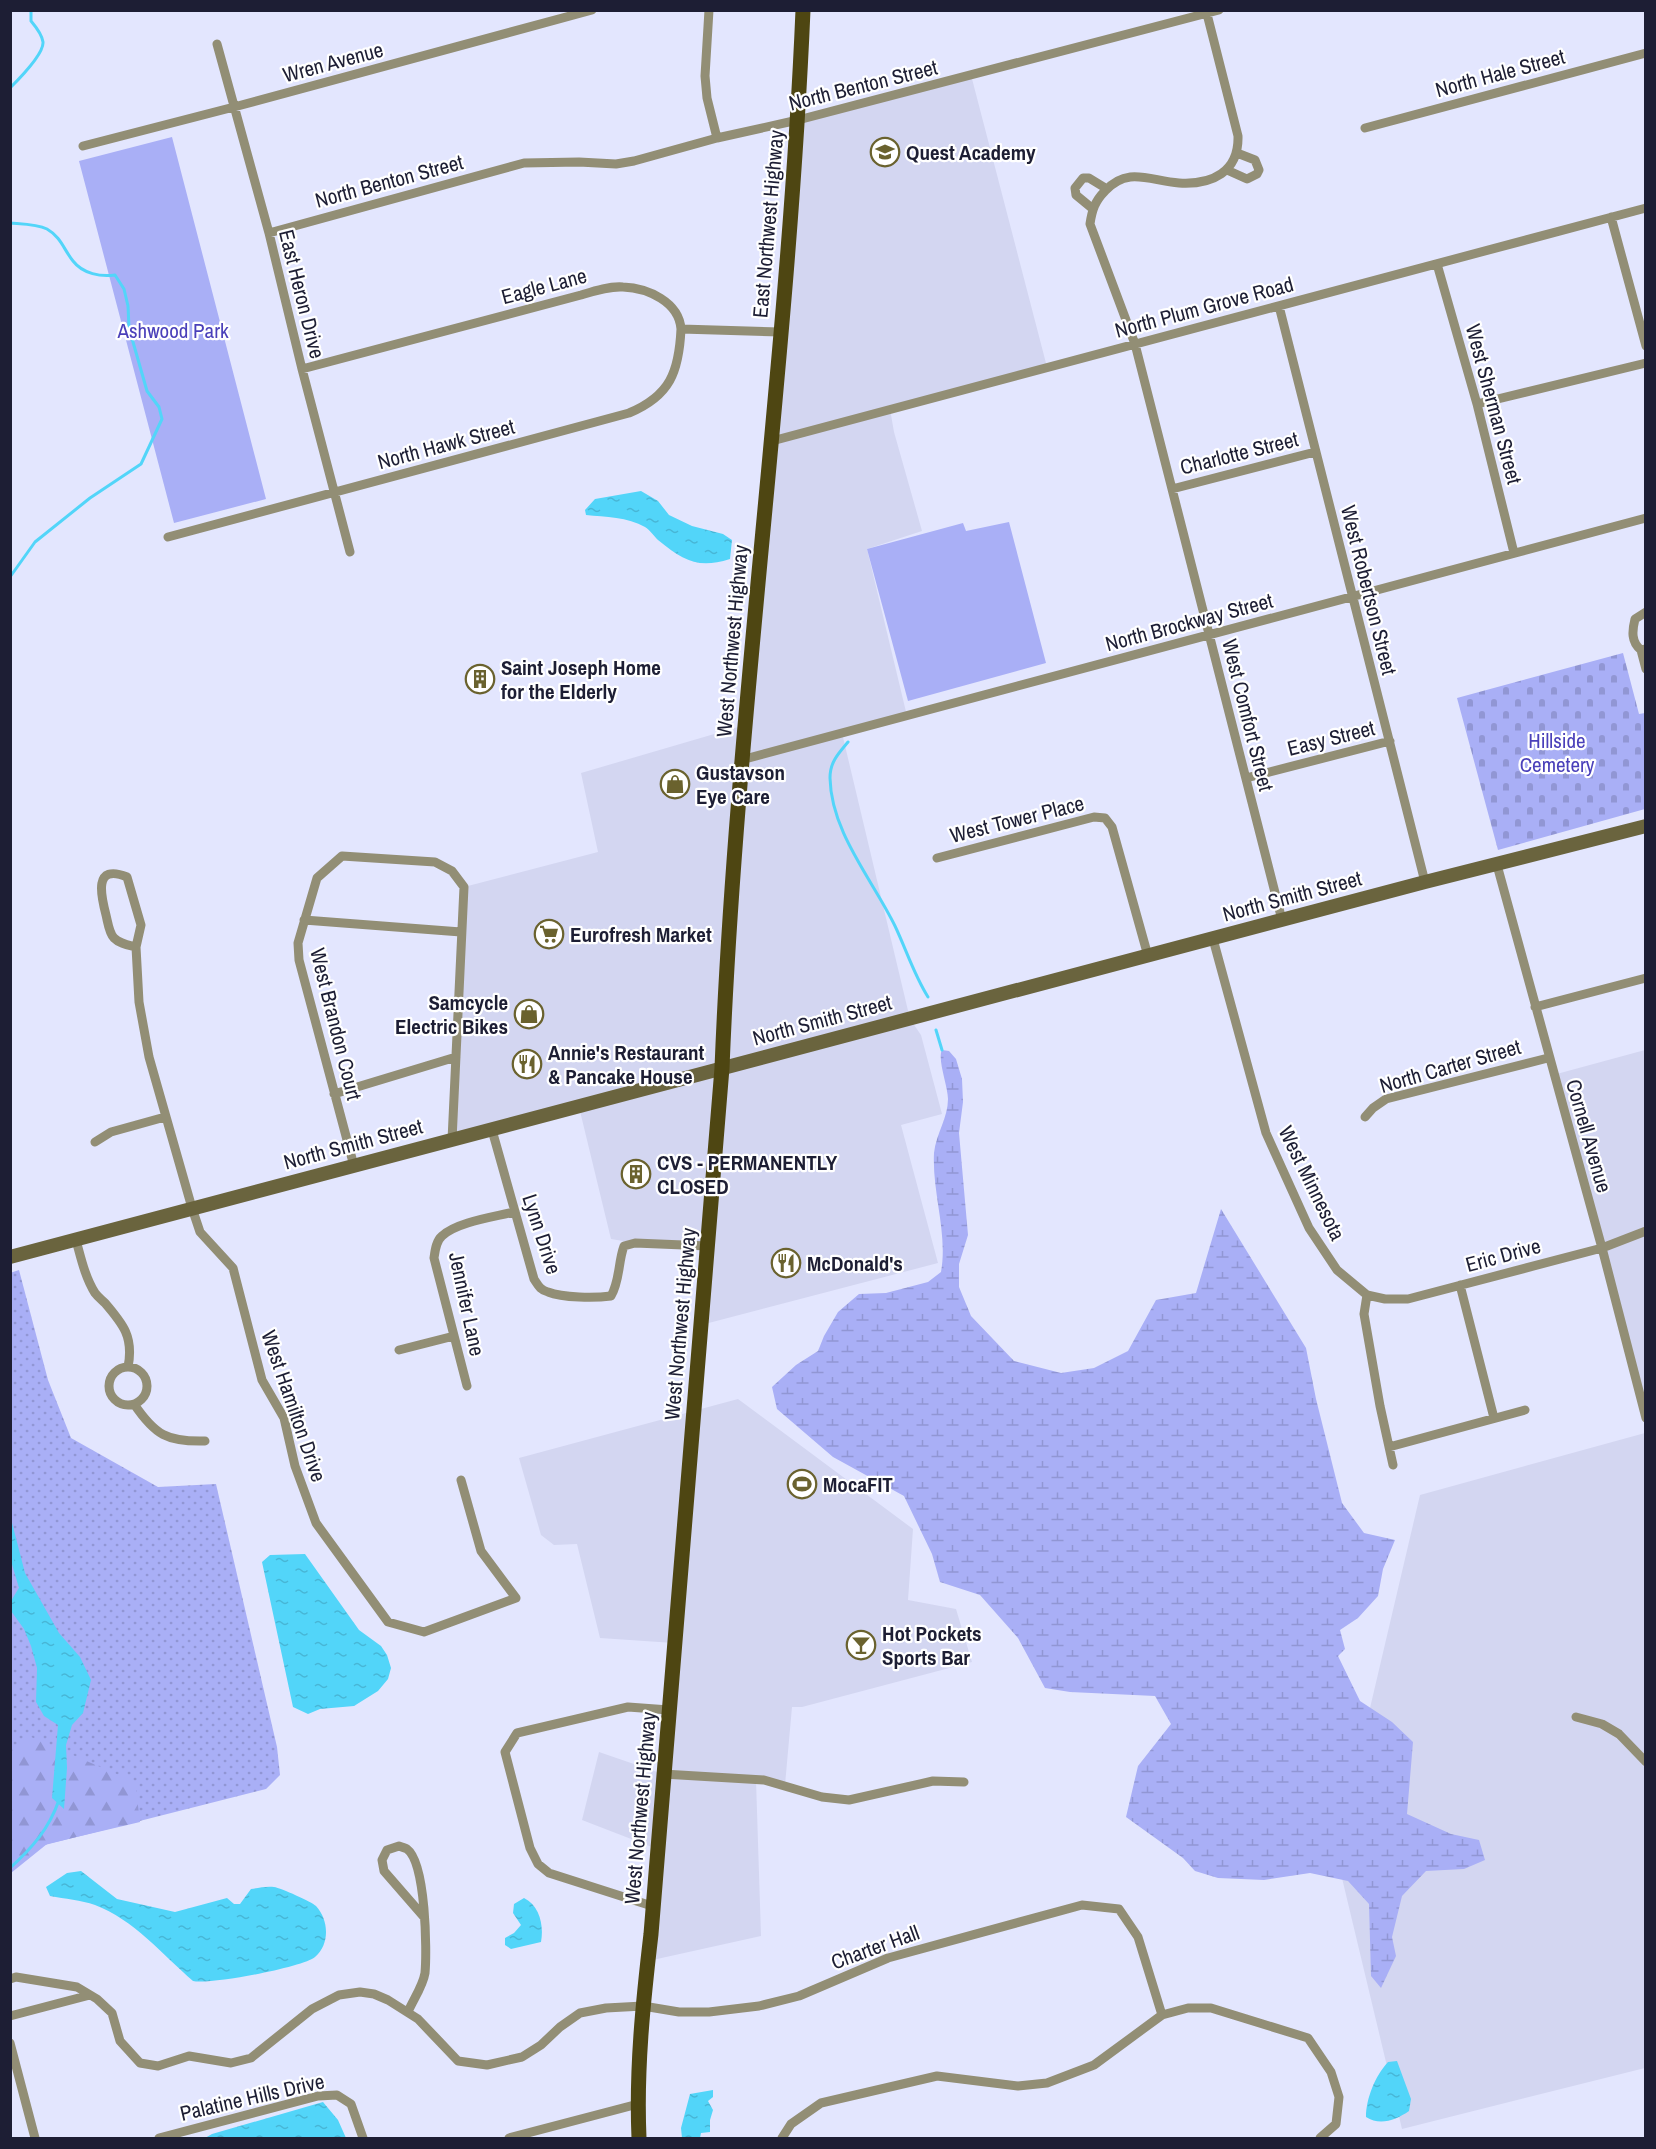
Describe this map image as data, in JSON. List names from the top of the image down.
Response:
{
  "streets": {
    "main road": ["East Northwest Highway", "West Northwest Highway"],
    "street": [
      "Wren Avenue",
      "North Hale Street",
      "North Benton Street",
      "Eagle Lane",
      "East Heron Drive",
      "North Plum Grove Road",
      "West Sherman Street",
      "North Hawk Street",
      "Charlotte Street",
      "West Robertson Street",
      "North Brockway Street",
      "West Comfort Street",
      "Easy Street",
      "West Tower Place",
      "North Smith Street",
      "West Brandon Court",
      "North Carter Street",
      "Cornell Avenue",
      "West Minnesota",
      "Lynn Drive",
      "Eric Drive",
      "Jennifer Lane",
      "West Hamilton Drive",
      "Charter Hall",
      "Palatine Hills Drive"
    ]
  },
  "crossings": [
    ["Wren Avenue", "East Heron Drive"],
    ["North Benton Street", "East Northwest Highway"],
    ["North Benton Street", "East Heron Drive"],
    ["East Northwest Highway", "North Plum Grove Road"],
    ["East Northwest Highway", "West Northwest Highway"],
    ["Eagle Lane", "East Heron Drive"],
    ["Eagle Lane", "North Hawk Street"],
    ["East Heron Drive", "North Hawk Street"],
    ["North Plum Grove Road", "West Sherman Street"],
    ["North Plum Grove Road", "West Robertson Street"],
    ["North Plum Grove Road", "West Northwest Highway"],
    ["North Plum Grove Road", "West Comfort Street"],
    ["West Sherman Street", "North Brockway Street"],
    ["Charlotte Street", "West Robertson Street"],
    ["Charlotte Street", "West Comfort Street"],
    ["West Robertson Street", "North Brockway Street"],
    ["West Robertson Street", "Easy Street"],
    ["West Robertson Street", "North Smith Street"],
    ["North Brockway Street", "West Northwest Highway"],
    ["North Brockway Street", "West Comfort Street"],
    ["West Northwest Highway", "North Smith Street"],
    ["West Northwest Highway", "Lynn Drive"],
    ["West Northwest Highway", "Charter Hall"],
    ["West Comfort Street", "Easy Street"],
    ["West Comfort Street", "North Smith Street"],
    ["West Tower Place", "North Smith Street"],
    ["North Smith Street", "West Brandon Court"],
    ["North Smith Street", "Cornell Avenue"],
    ["North Smith Street", "West Minnesota"],
    ["North Smith Street", "Lynn Drive"],
    ["North Smith Street", "West Hamilton Drive"],
    ["North Carter Street", "Cornell Avenue"],
    ["Cornell Avenue", "Eric Drive"],
    ["West Minnesota", "Eric Drive"],
    ["Lynn Drive", "Jennifer Lane"]
  ],
  "parks": ["Ashwood Park", "Hillside Cemetery"],
  "places": {
    "school or university": ["Quest Academy"],
    "building": ["Saint Joseph Home for the Elderly", "CVS - PERMANENTLY CLOSED"],
    "shop": ["Gustavson Eye Care", "Samcycle Electric Bikes"],
    "supermarket": ["Eurofresh Market"],
    "restaurant": ["Annie's Restaurant & Pancake House", "McDonald's"],
    "sports": ["MocaFIT"],
    "bar": ["Hot Pockets Sports Bar"]
  }
}
